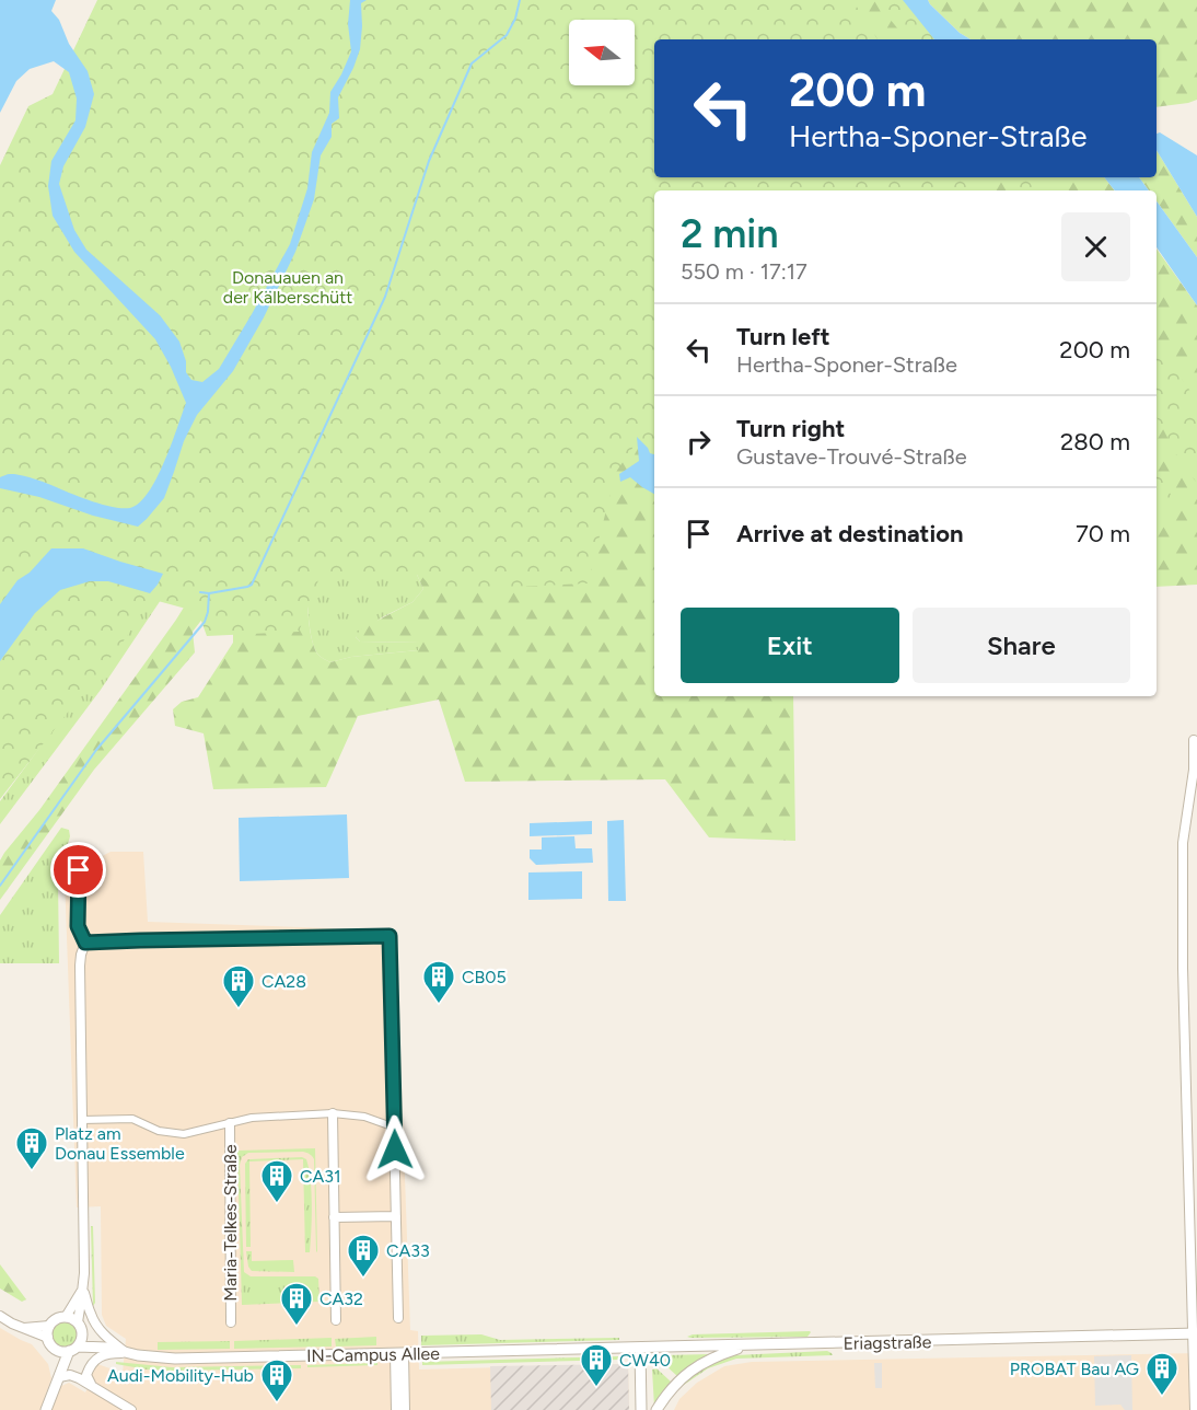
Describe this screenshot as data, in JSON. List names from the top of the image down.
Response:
{
  "streets": {
    "street": ["Maria-Telkes-Straße", "Eriagstraße", "IN-Campus Allee"]
  },
  "crossings": [
    ["Eriagstraße", "IN-Campus Allee"]
  ],
  "parks": ["Donauauen an der Kälberschütt"],
  "places": {
    "building": [
      "CB05",
      "CA28",
      "Platz am Donau Essemble",
      "CA31",
      "CA33",
      "CA32",
      "CW40",
      "PROBAT Bau AG",
      "Audi-Mobility-Hub"
    ]
  },
  "north": "left",
  "page": {
    "turn": ["200 m", "Hertha-Sponer-Straße"],
    "heading": ["2 min", "550 m · 17:17"],
    "list": [
      {
        "name": "Turn left",
        "note": "Hertha-Sponer-Straße",
        "value": "200 m"
      },
      {
        "name": "Turn right",
        "note": "Gustave-Trouvé-Straße",
        "value": "280 m"
      },
      {
        "name": "Arrive at destination",
        "value": "70 m"
      }
    ],
    "buttons": ["Exit", "Share"]
  }
}
